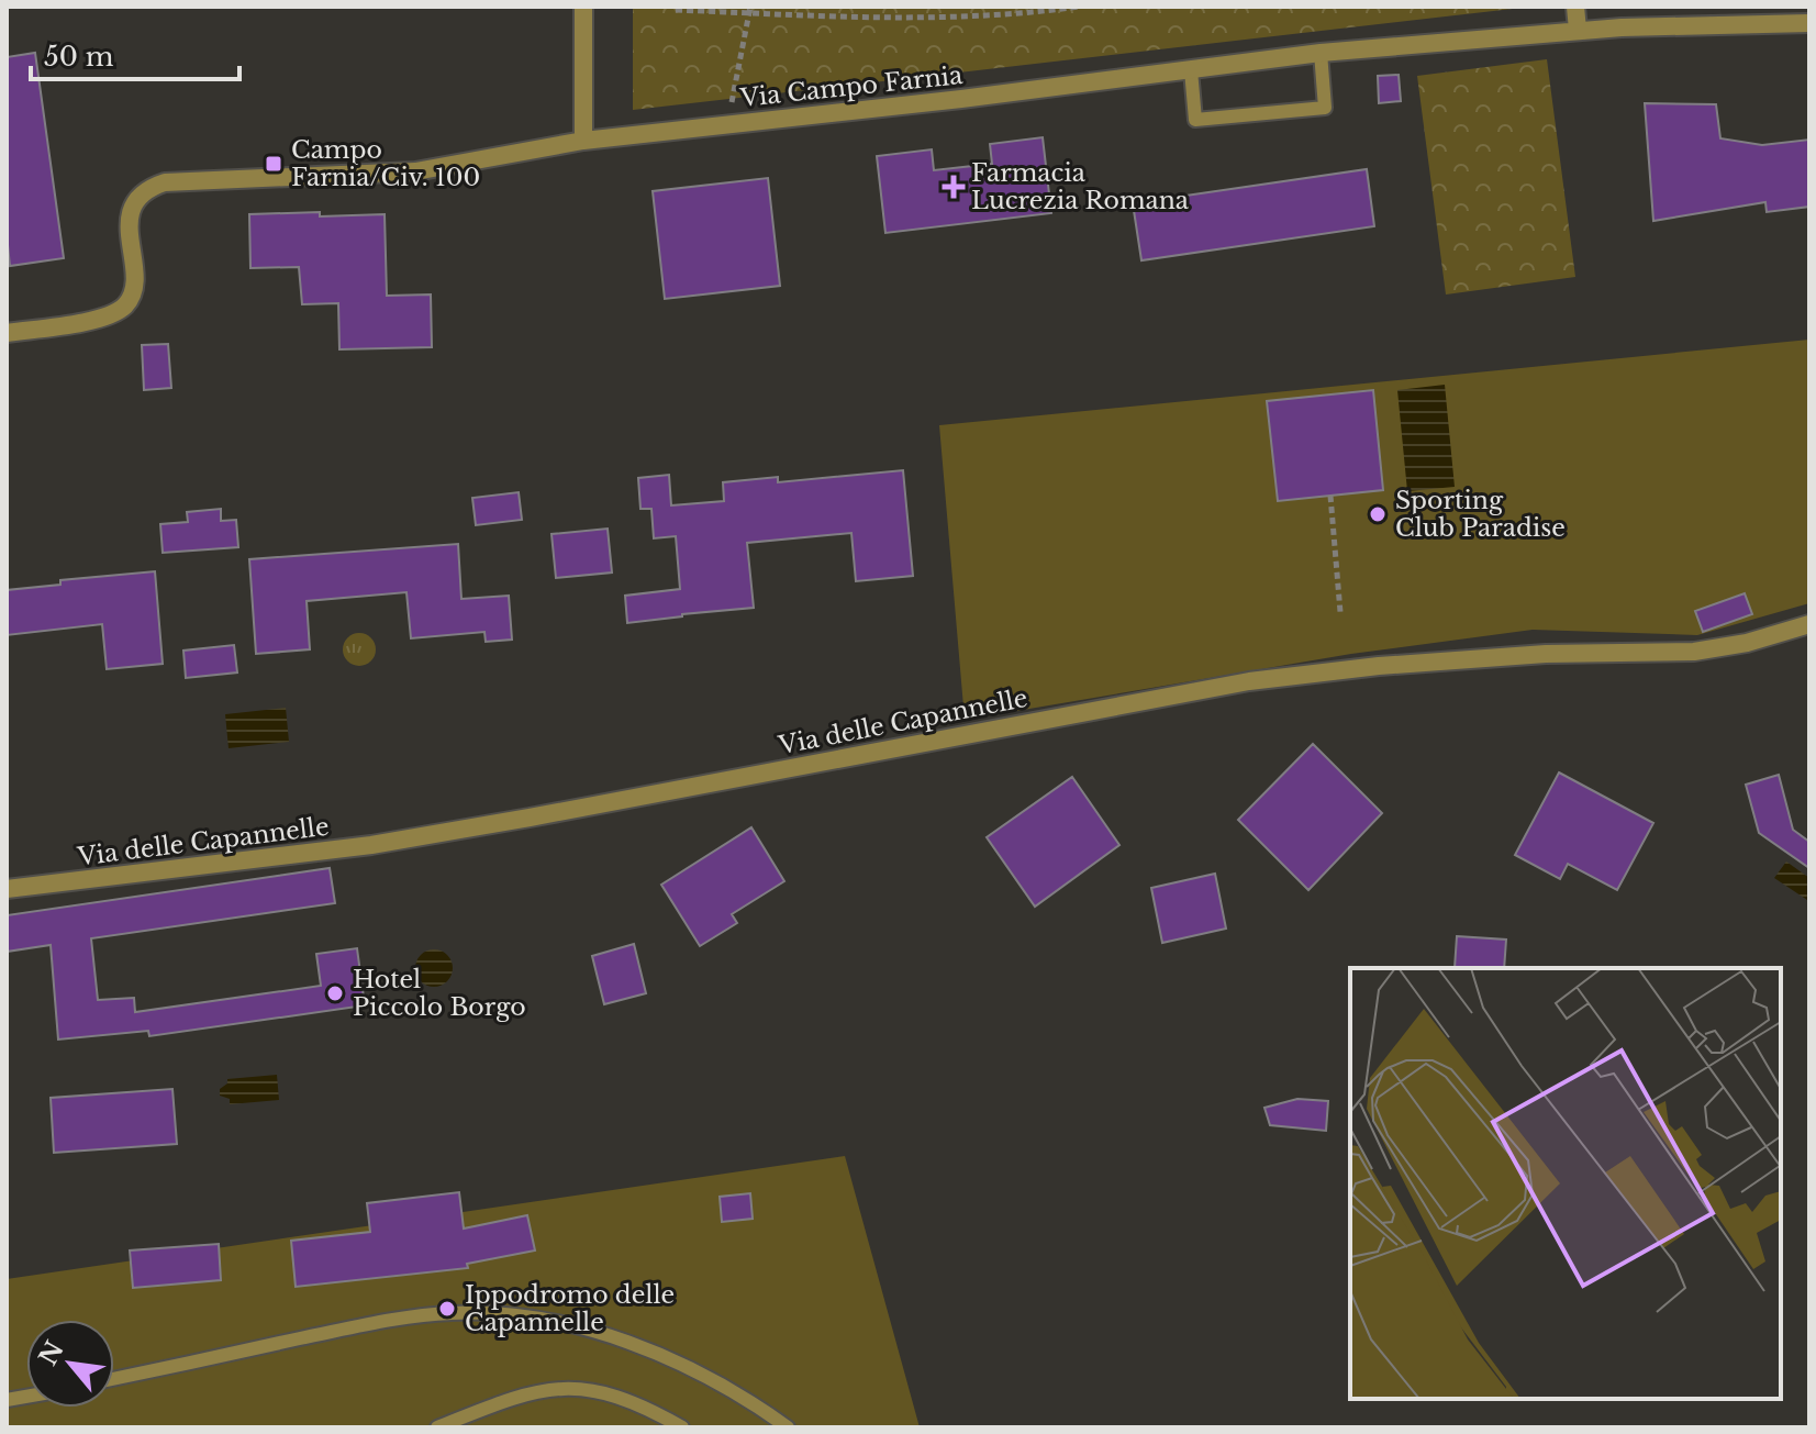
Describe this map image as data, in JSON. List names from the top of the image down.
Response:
{
  "streets": {
    "street": ["Via Campo Farnia", "Via delle Capannelle"]
  },
  "places": {
    "transit": ["Campo Farnia/Civ. 100"],
    "health": ["Farmacia Lucrezia Romana"],
    "other": ["Sporting Club Paradise", "Hotel Piccolo Borgo", "Ippodromo delle Capannelle"]
  },
  "scale_bar": "50 m",
  "north": "top left"
}
